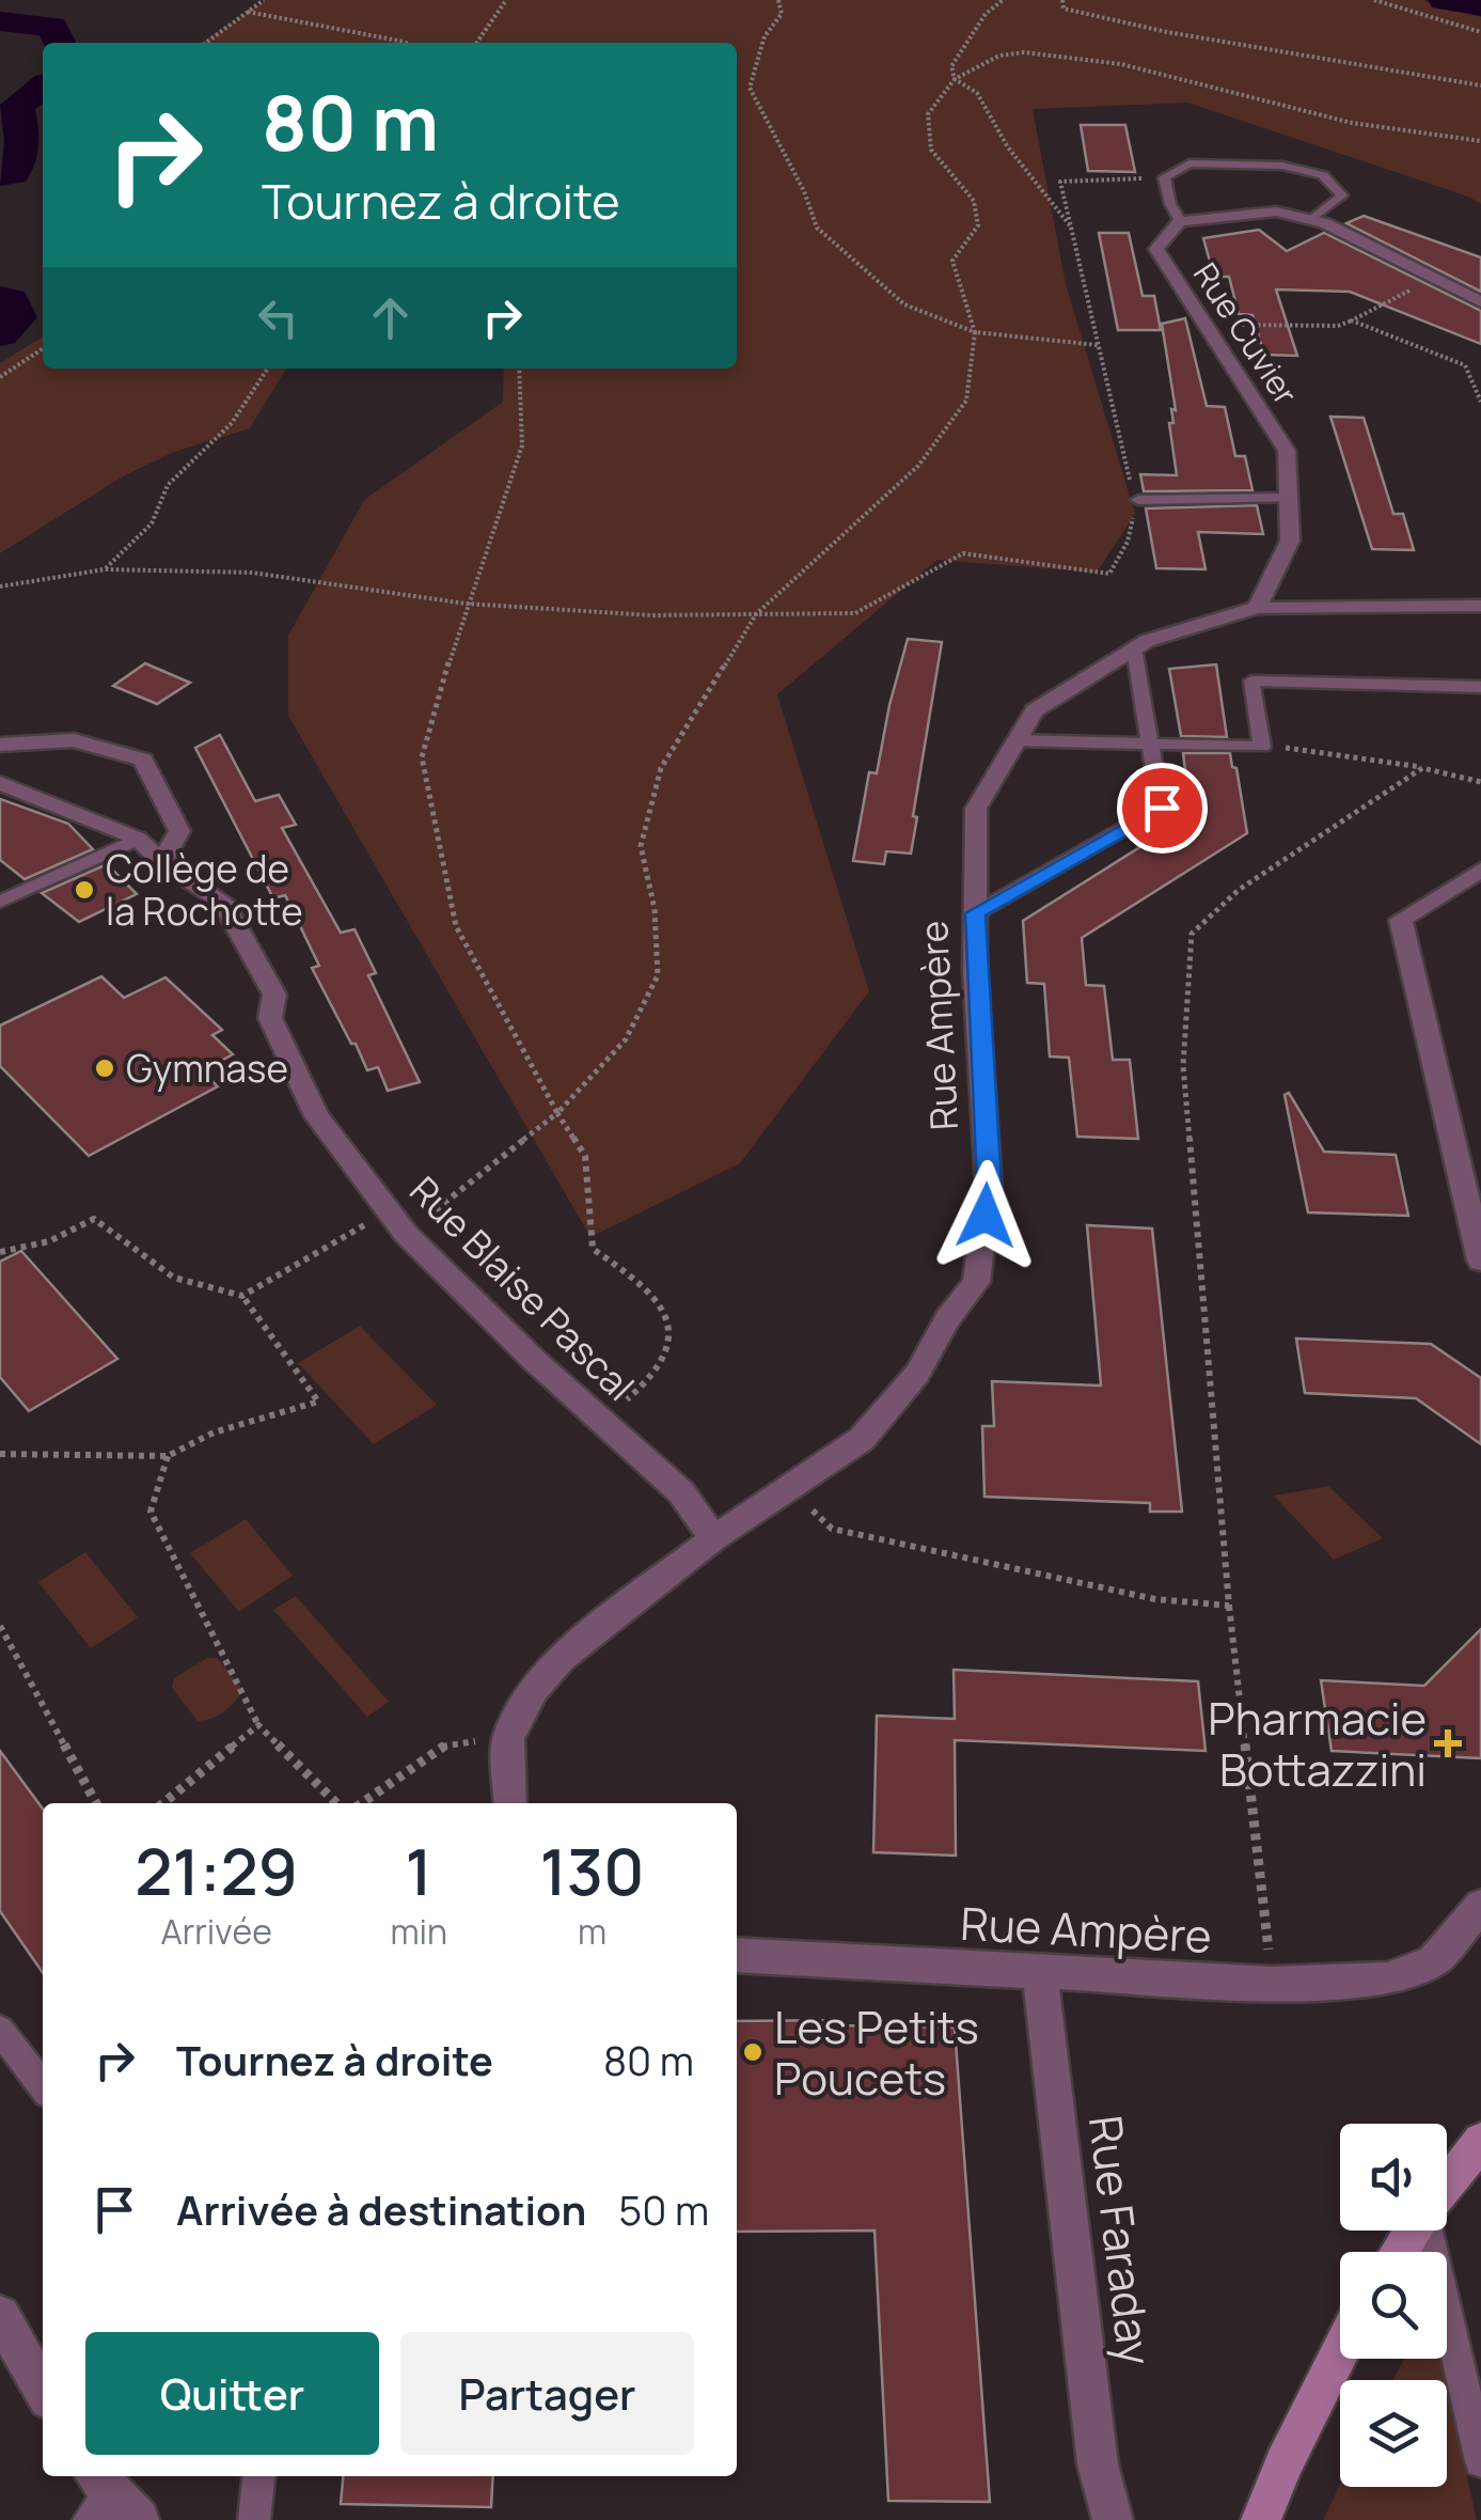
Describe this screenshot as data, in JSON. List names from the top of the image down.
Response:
{
  "streets": {
    "street": [
      "Rue Cuvier",
      "Rue Ampère",
      "Rue Blaise Pascal",
      "Rue Faraday"
    ]
  },
  "crossings": [
    ["Rue Cuvier", "Rue Ampère"],
    ["Rue Ampère", "Rue Blaise Pascal"],
    ["Rue Ampère", "Rue Faraday"]
  ],
  "places": {
    "other": ["Collège de la Rochotte", "Gymnase", "Les Petits Poucets"],
    "health": ["Pharmacie Bottazzini"]
  },
  "page": {
    "turn": ["80 m", "Tournez à droite"],
    "eta": [
      "21:29",
      "Arrivée",
      "1",
      "min",
      "130",
      "m"
    ],
    "list": [
      {
        "name": "Tournez à droite",
        "value": "80 m"
      },
      {
        "name": "Arrivée à destination",
        "value": "50 m"
      }
    ],
    "buttons": ["Quitter", "Partager"]
  }
}
